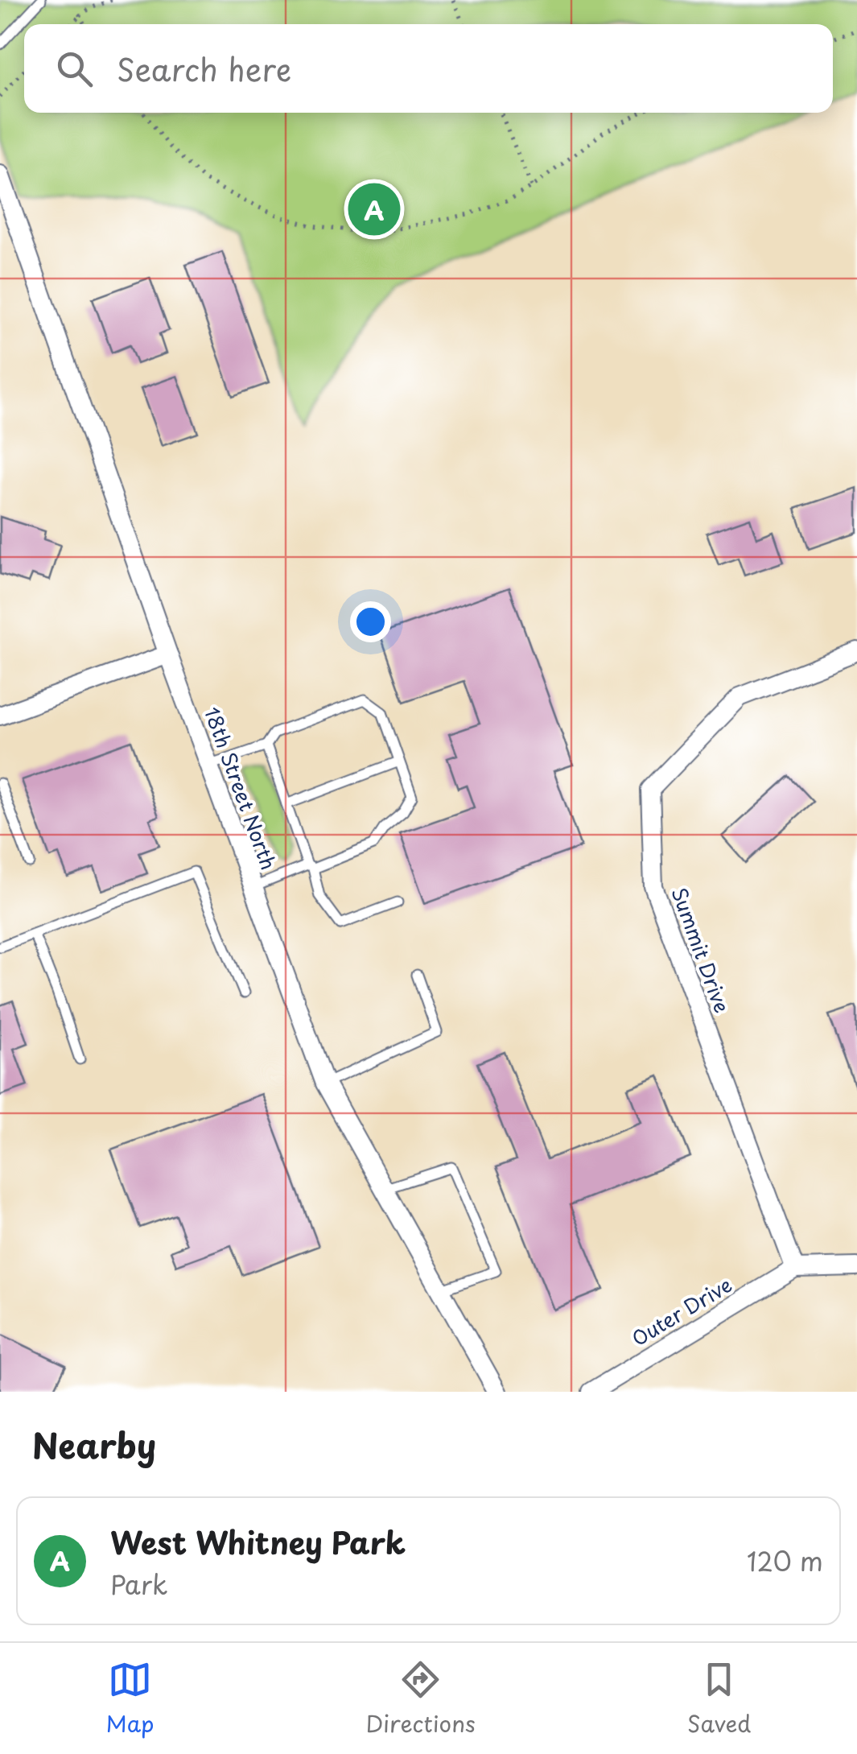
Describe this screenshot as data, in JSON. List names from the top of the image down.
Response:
{
  "streets": {
    "street": ["18th Street North", "Summit Drive", "Outer Drive"]
  },
  "crossings": [
    ["Summit Drive", "Outer Drive"]
  ],
  "page": {
    "search": "Search here",
    "pins": "A",
    "heading": "Nearby",
    "list": [
      {
        "mark": "A",
        "name": "West Whitney Park",
        "note": "Park",
        "value": "120 m"
      }
    ],
    "nav": ["Map", "Directions", "Saved"]
  }
}
